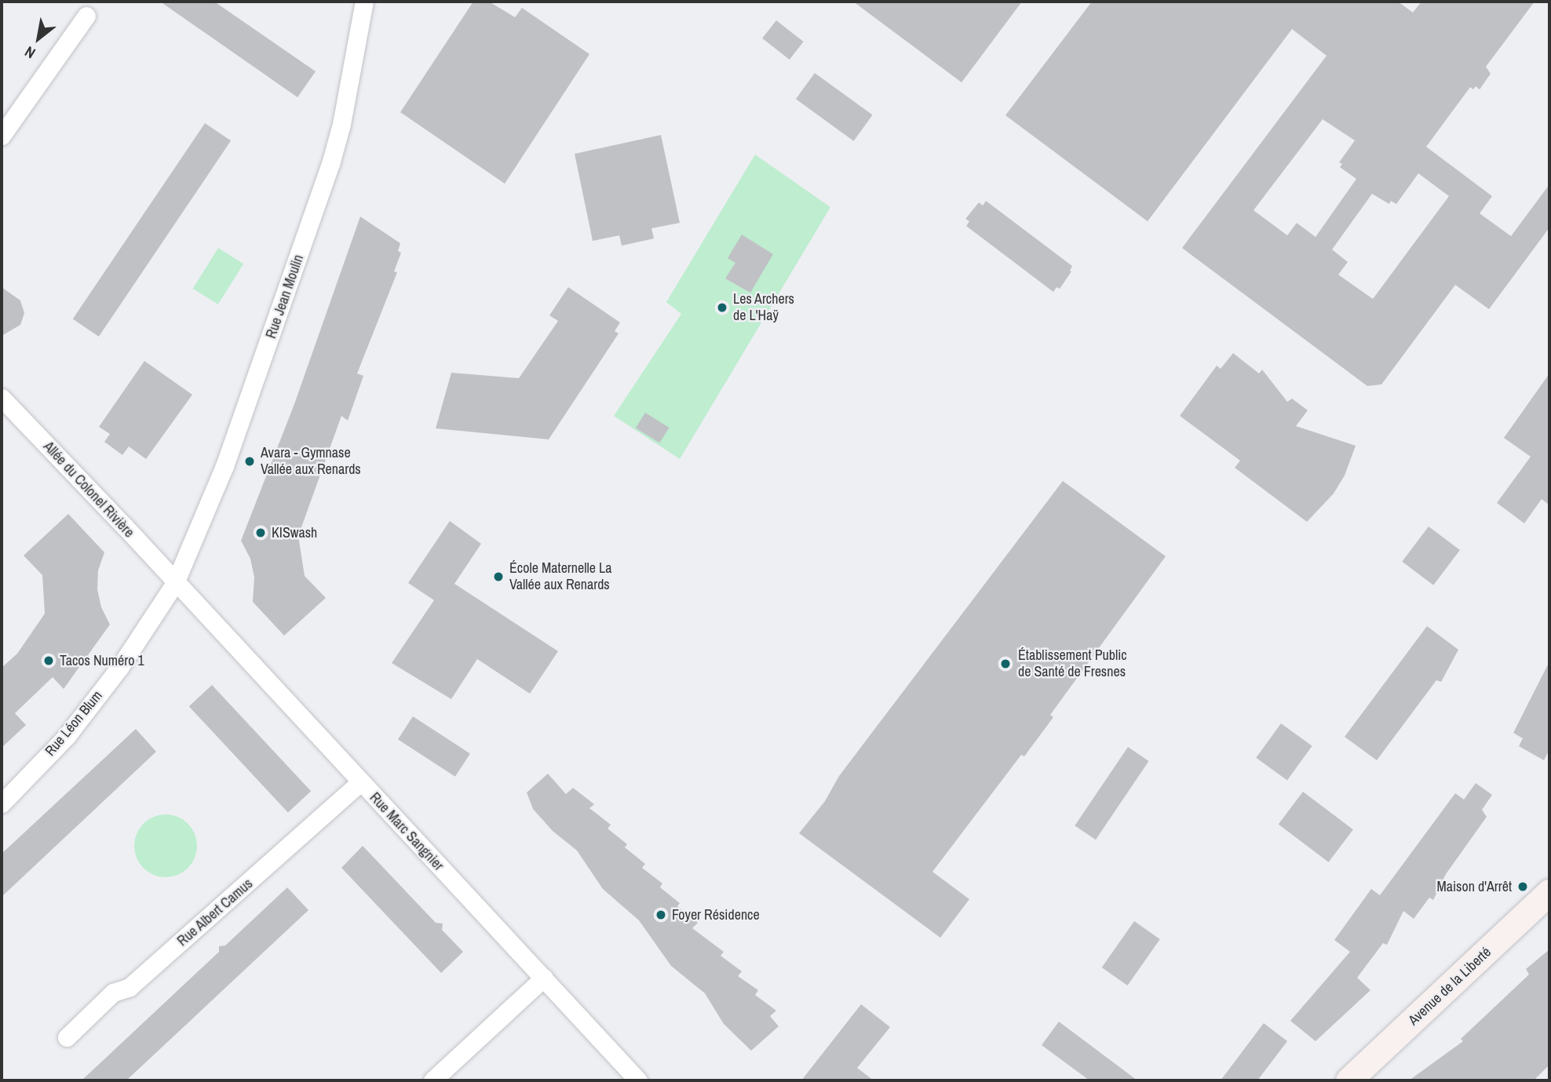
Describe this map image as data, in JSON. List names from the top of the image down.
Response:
{
  "streets": {
    "main road": ["Avenue de la Liberté"],
    "street": [
      "Rue Jean Moulin",
      "Allée du Colonel Rivière",
      "Rue Léon Blum",
      "Rue Marc Sangnier",
      "Rue Albert Camus"
    ]
  },
  "crossings": [
    ["Rue Jean Moulin", "Allée du Colonel Rivière"],
    ["Rue Jean Moulin", "Rue Léon Blum"],
    ["Rue Jean Moulin", "Rue Marc Sangnier"],
    ["Allée du Colonel Rivière", "Rue Léon Blum"],
    ["Allée du Colonel Rivière", "Rue Marc Sangnier"],
    ["Rue Léon Blum", "Rue Marc Sangnier"],
    ["Rue Marc Sangnier", "Rue Albert Camus"]
  ],
  "places": [
    "Les Archers de L'Haÿ",
    "Avara - Gymnase Vallée aux Renards",
    "KISwash",
    "École Maternelle La Vallée aux Renards",
    "Tacos Numéro 1",
    "Établissement Public de Santé de Fresnes",
    "Maison d'Arrêt",
    "Foyer Résidence"
  ],
  "north": "bottom left"
}
